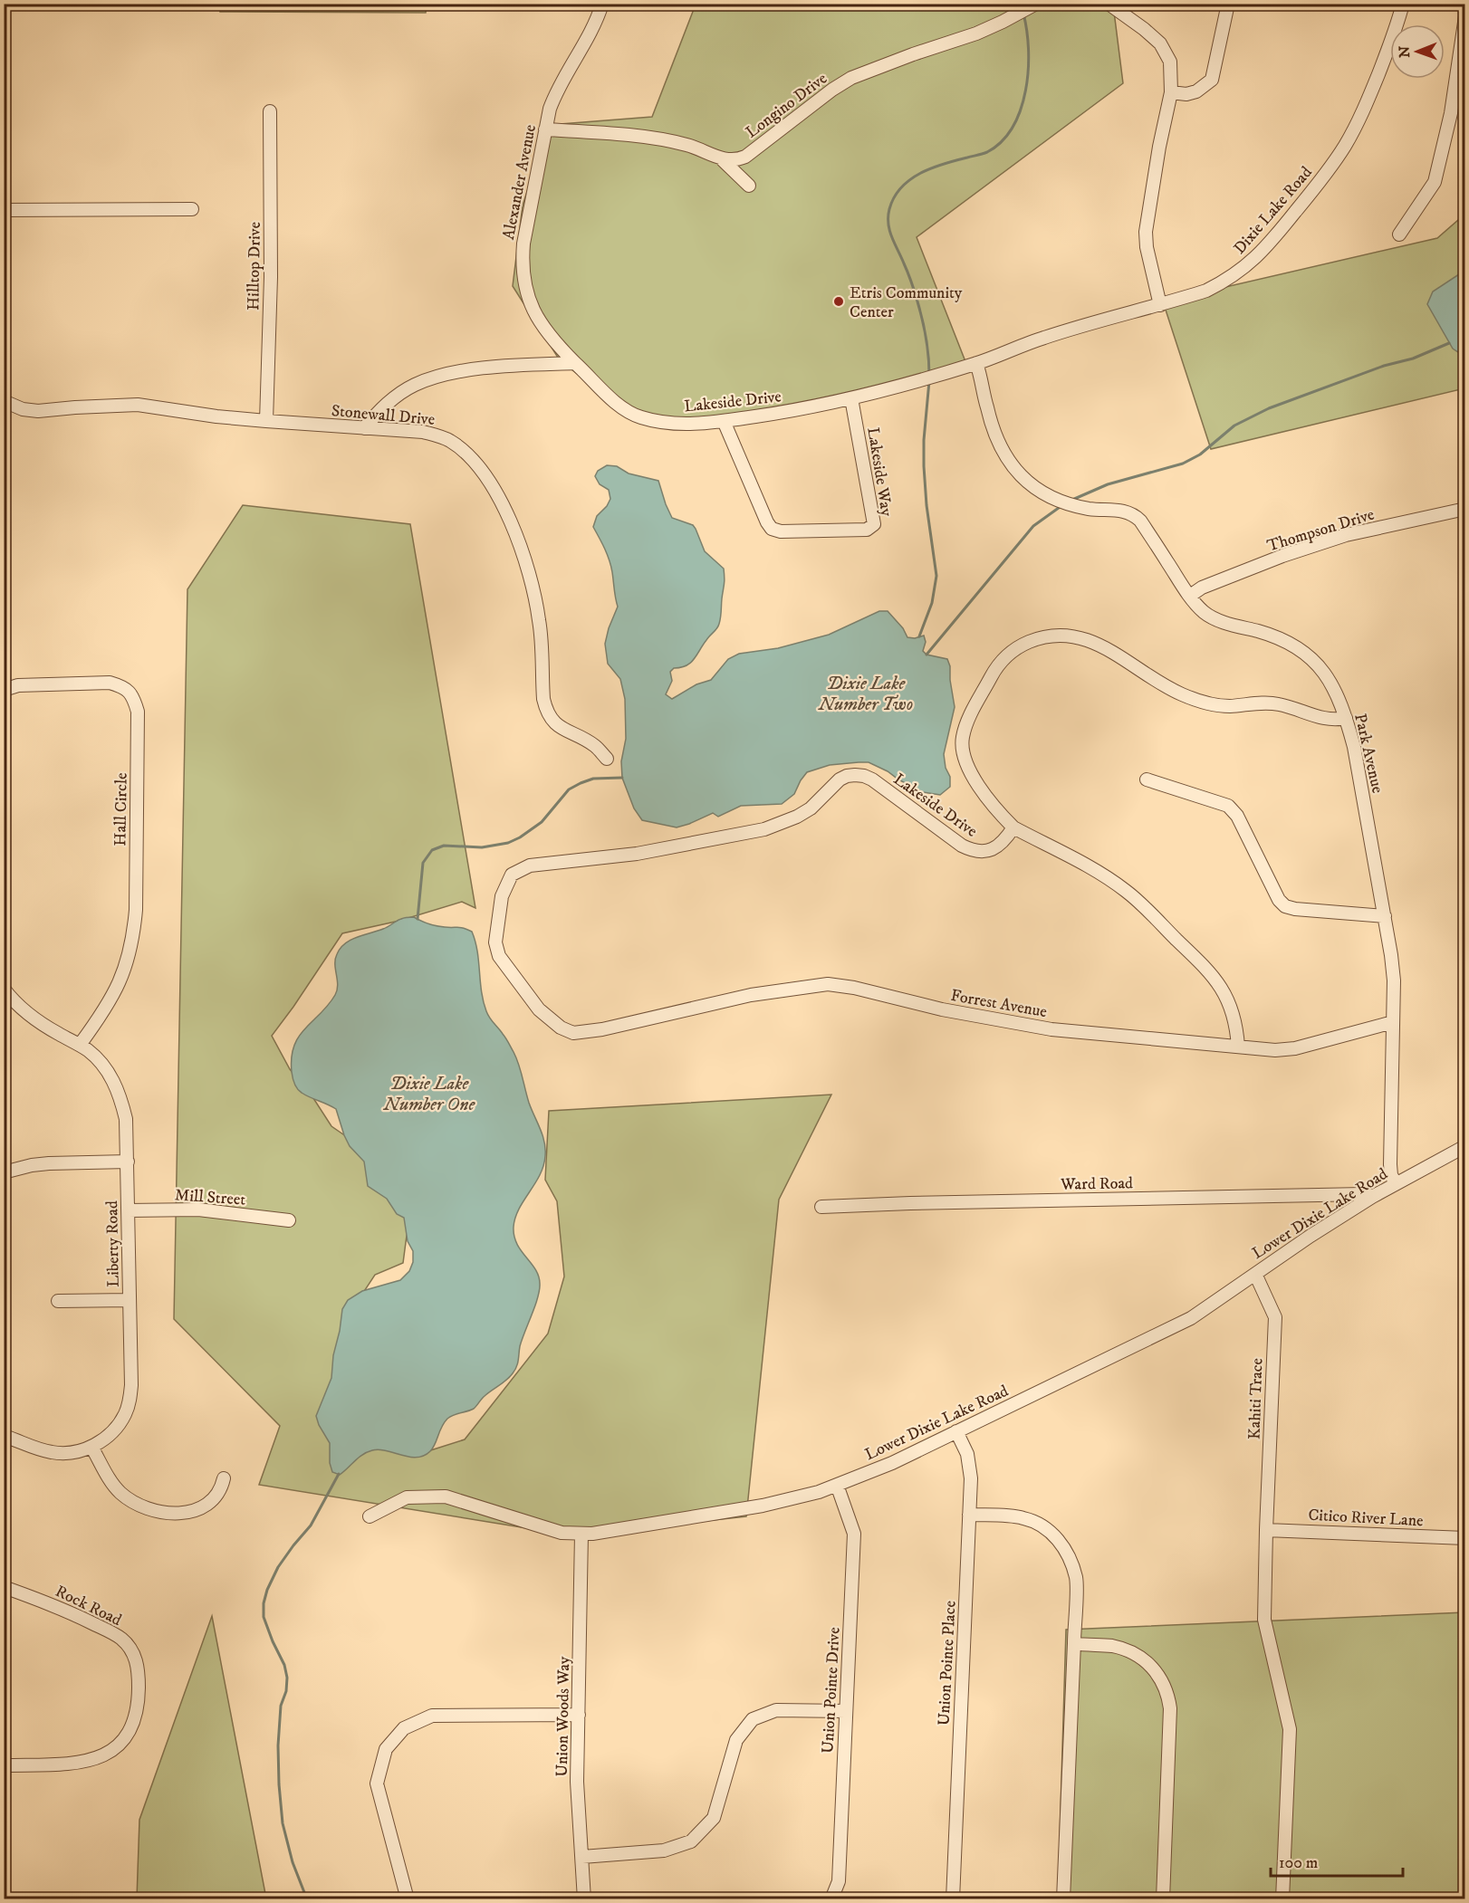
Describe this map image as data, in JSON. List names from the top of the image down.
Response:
{
  "streets": {
    "street": [
      "Longino Drive",
      "Alexander Avenue",
      "Dixie Lake Road",
      "Hilltop Drive",
      "Lakeside Drive",
      "Stonewall Drive",
      "Lakeside Way",
      "Thompson Drive",
      "Park Avenue",
      "Hall Circle",
      "Forrest Avenue",
      "Ward Road",
      "Mill Street",
      "Lower Dixie Lake Road",
      "Liberty Road",
      "Kahiti Trace",
      "Citico River Lane",
      "Rock Road",
      "Union Pointe Place",
      "Union Pointe Drive",
      "Union Woods Way"
    ]
  },
  "crossings": [
    ["Alexander Avenue", "Lakeside Drive"],
    ["Dixie Lake Road", "Lakeside Drive"],
    ["Dixie Lake Road", "Park Avenue"],
    ["Hilltop Drive", "Stonewall Drive"],
    ["Lakeside Drive", "Lakeside Way"],
    ["Lakeside Drive", "Park Avenue"],
    ["Lakeside Drive", "Forrest Avenue"],
    ["Thompson Drive", "Park Avenue"],
    ["Park Avenue", "Forrest Avenue"],
    ["Park Avenue", "Lower Dixie Lake Road"],
    ["Hall Circle", "Liberty Road"],
    ["Ward Road", "Lower Dixie Lake Road"],
    ["Mill Street", "Liberty Road"],
    ["Lower Dixie Lake Road", "Kahiti Trace"],
    ["Lower Dixie Lake Road", "Union Pointe Place"],
    ["Lower Dixie Lake Road", "Union Pointe Drive"],
    ["Lower Dixie Lake Road", "Union Woods Way"],
    ["Kahiti Trace", "Citico River Lane"]
  ],
  "water": ["Dixie Lake Number Two", "Dixie Lake Number One"],
  "places": ["Etris Community Center"],
  "scale_bar": "100 m",
  "north": "left"
}
